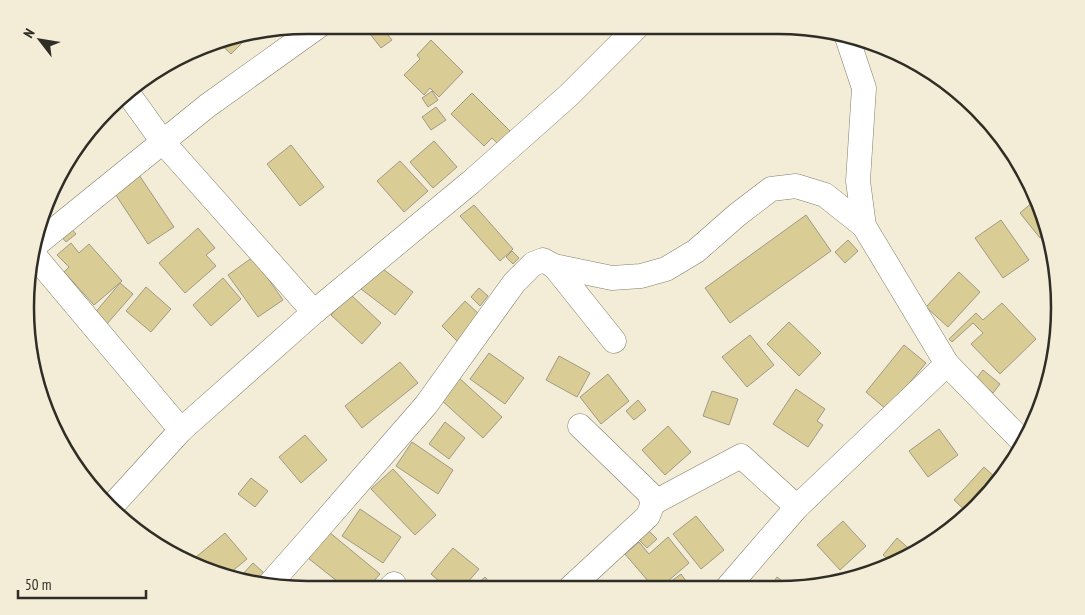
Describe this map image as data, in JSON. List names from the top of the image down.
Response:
{
  "scale_bar": "50 m",
  "north": "top left"
}
